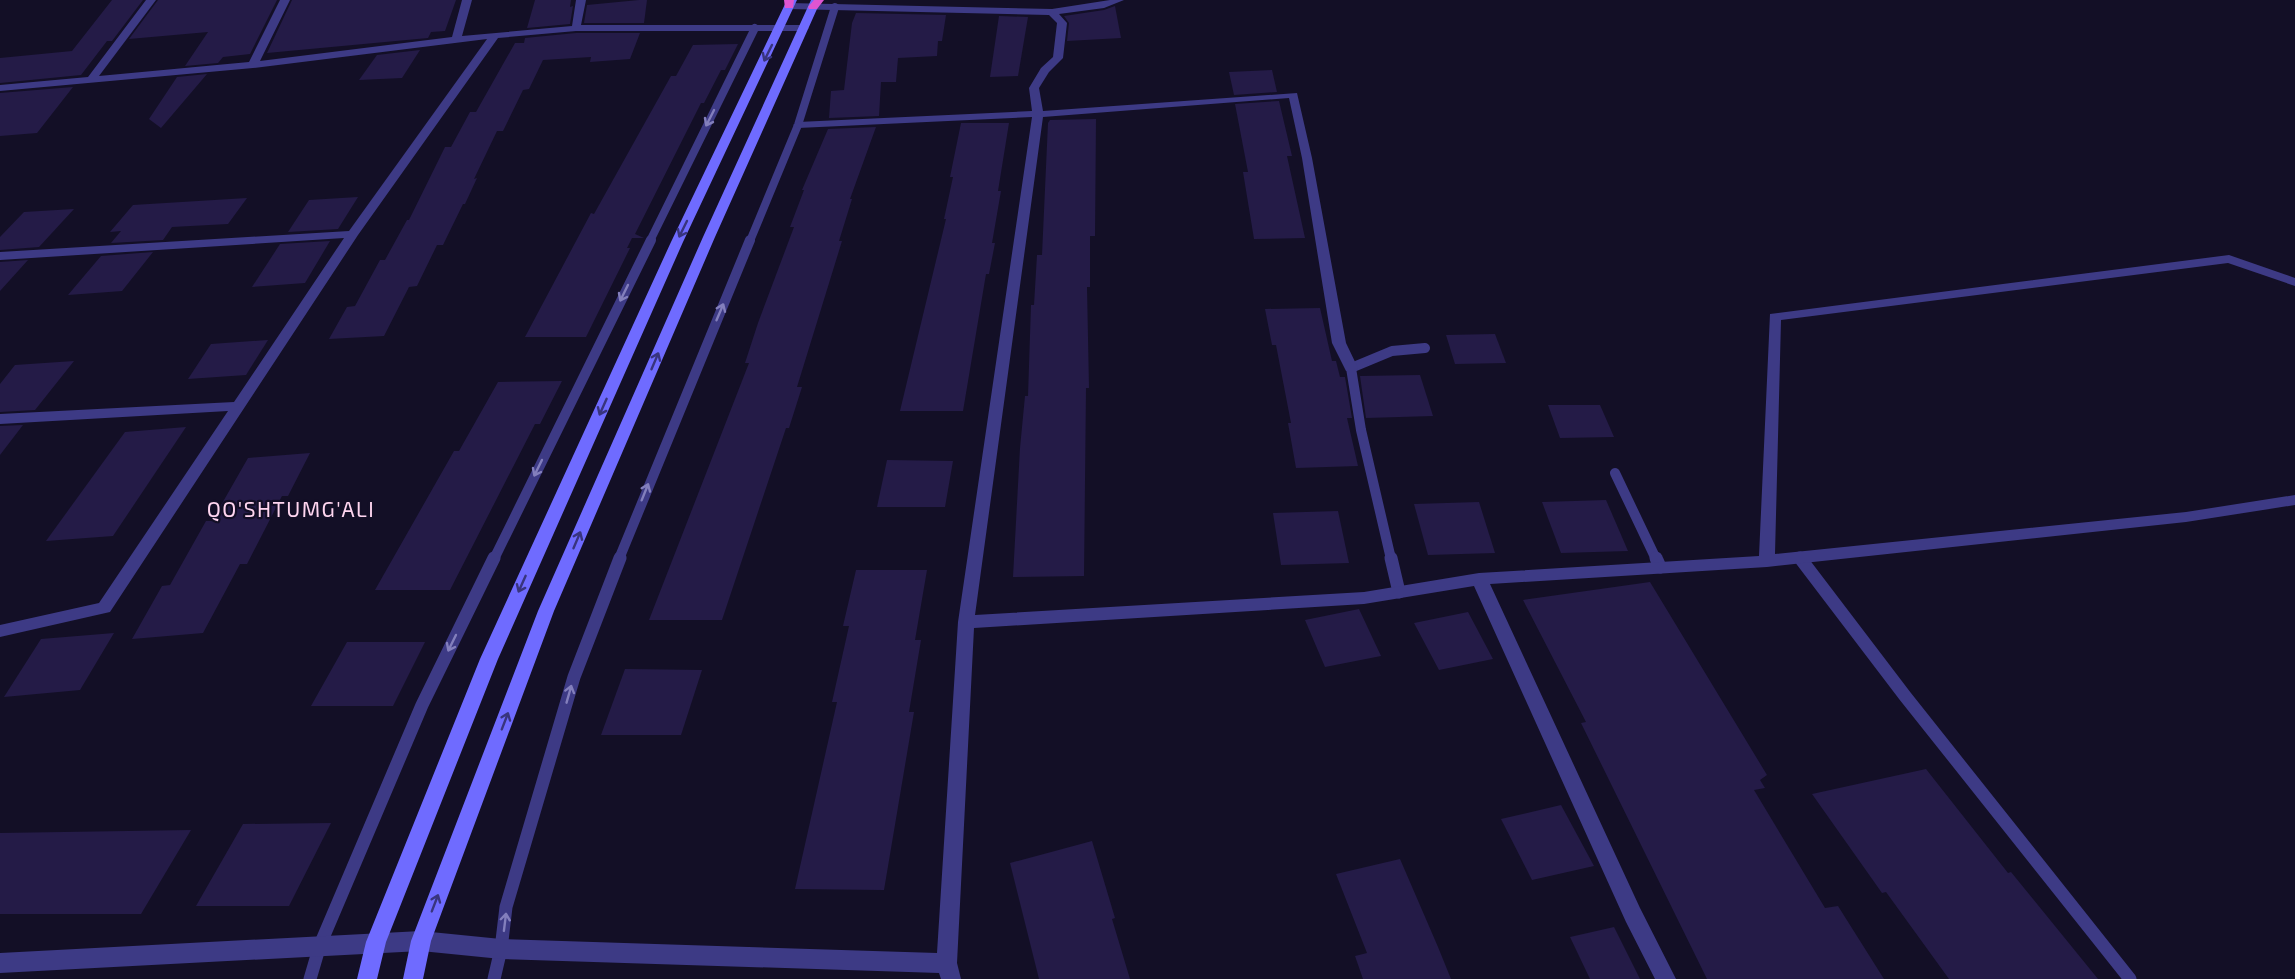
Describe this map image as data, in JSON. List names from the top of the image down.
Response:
{
  "districts": ["QO'SHTUMG'ALI"]
}
